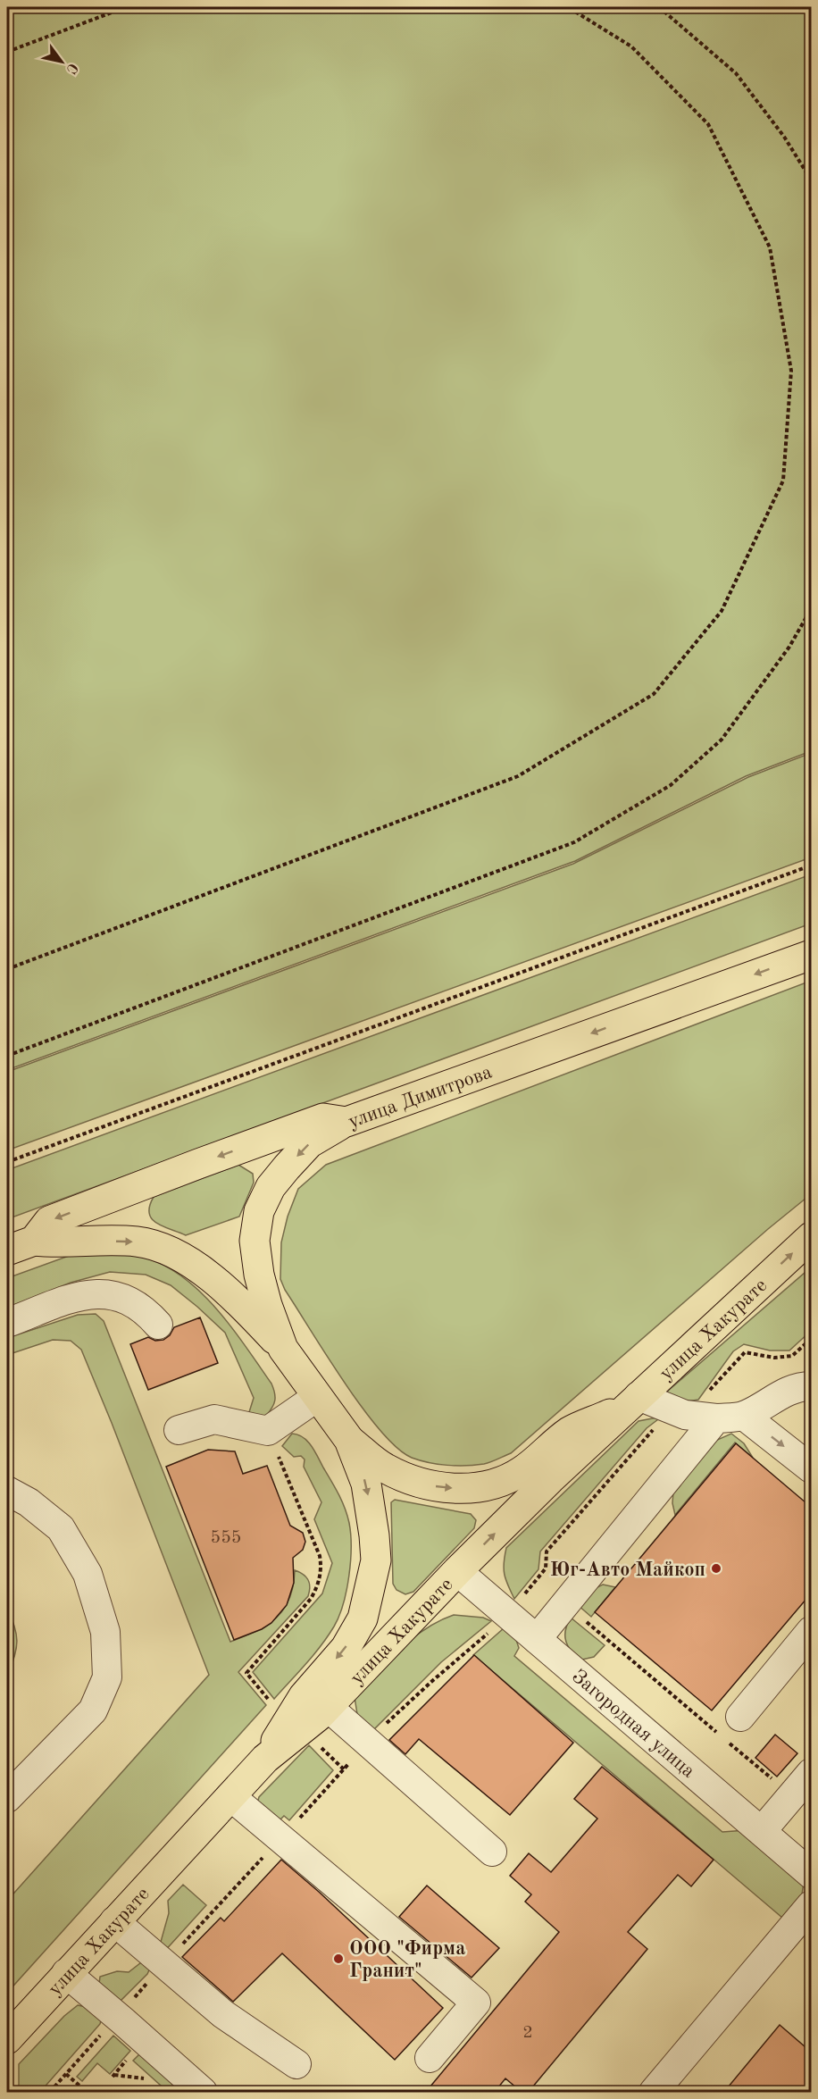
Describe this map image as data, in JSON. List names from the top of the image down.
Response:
{
  "streets": {
    "main road": ["улица Димитрова", "улица Хакурате"],
    "street": ["Загородная улица"]
  },
  "crossings": [
    ["улица Хакурате", "Загородная улица"]
  ],
  "one_way": ["улица Димитрова", "улица Хакурате"],
  "places": ["Юг-Авто Майкоп", "ООО \"Фирма Гранит\""],
  "house_numbers": ["555", "2"],
  "north": "bottom right"
}
